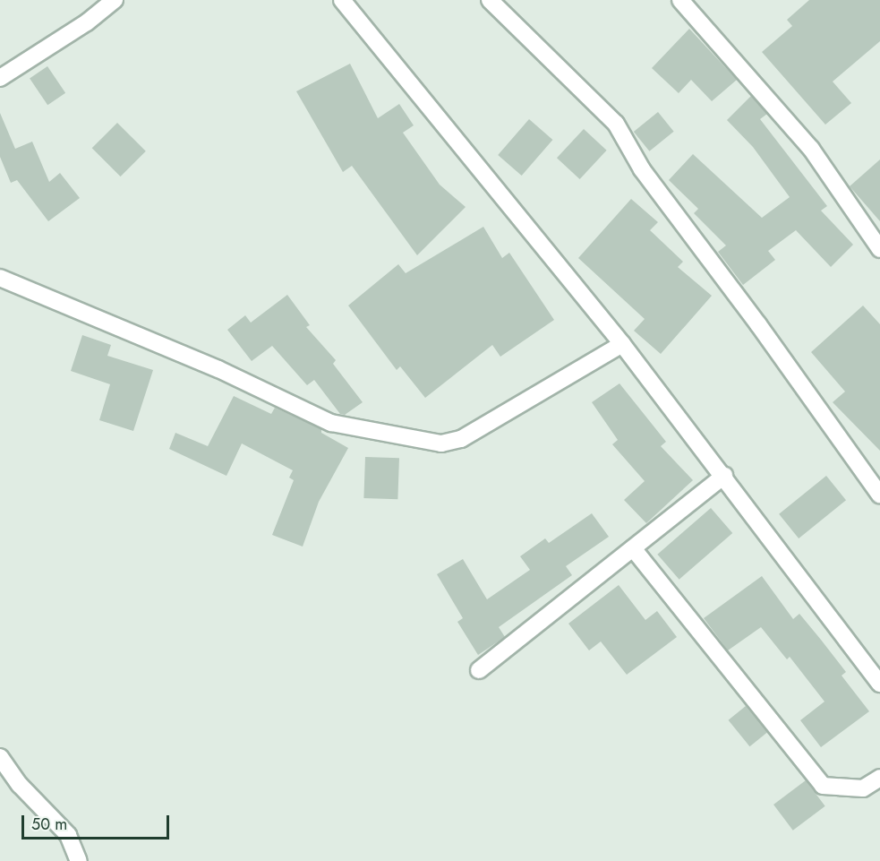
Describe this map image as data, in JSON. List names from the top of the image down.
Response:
{
  "scale_bar": "50 m"
}
